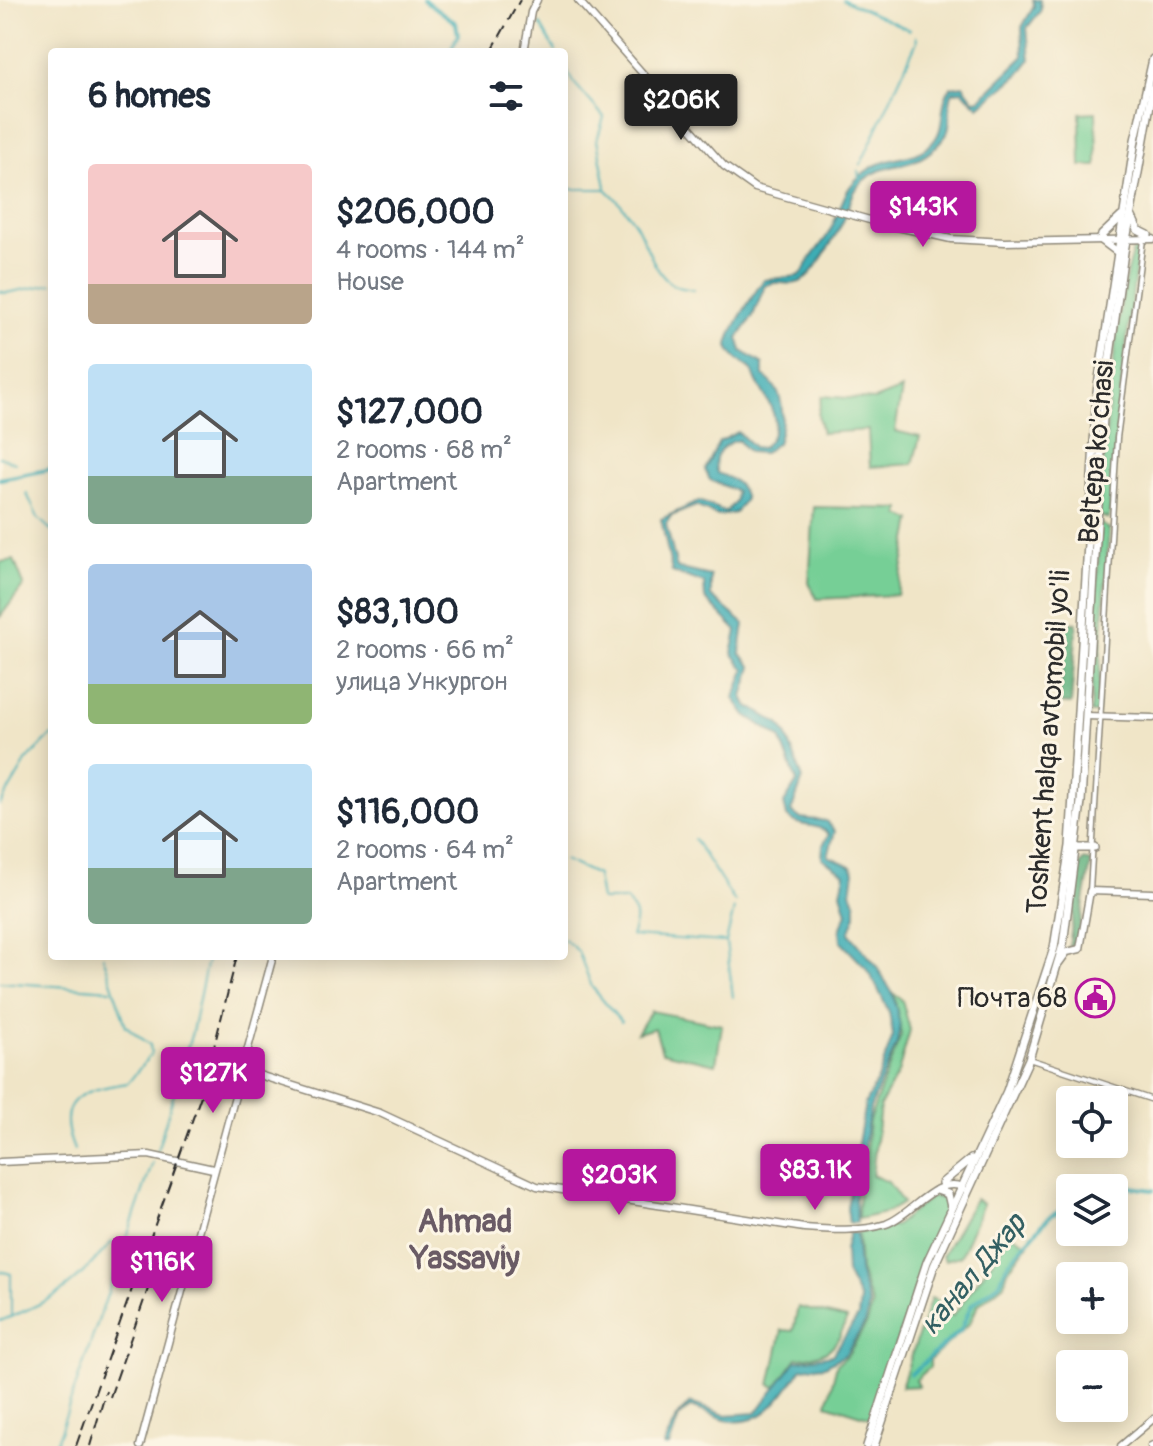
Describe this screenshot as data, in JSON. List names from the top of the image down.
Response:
{
  "streets": {
    "highway": ["Toshkent halqa avtomobil yo'li"],
    "main road": ["Beltepa ko'chasi"]
  },
  "crossings": [
    ["Beltepa ko'chasi", "Toshkent halqa avtomobil yo'li"]
  ],
  "districts": ["Ahmad Yassaviy"],
  "water": ["канал Джар"],
  "places": {
    "public building": ["Почта 68"]
  },
  "page": {
    "heading": "6 homes",
    "price": [
      "$206K",
      "$143K",
      "$127K",
      "$83.1K",
      "$203K",
      "$116K"
    ],
    "list": [
      {
        "name": "$206,000",
        "note": "4 rooms · 144 m² · House"
      },
      {
        "name": "$127,000",
        "note": "2 rooms · 68 m² · Apartment"
      },
      {
        "name": "$83,100",
        "note": "2 rooms · 66 m² · улица Ункургон"
      },
      {
        "name": "$116,000",
        "note": "2 rooms · 64 m² · Apartment"
      }
    ],
    "map_buttons": ["+", "−"]
  }
}
